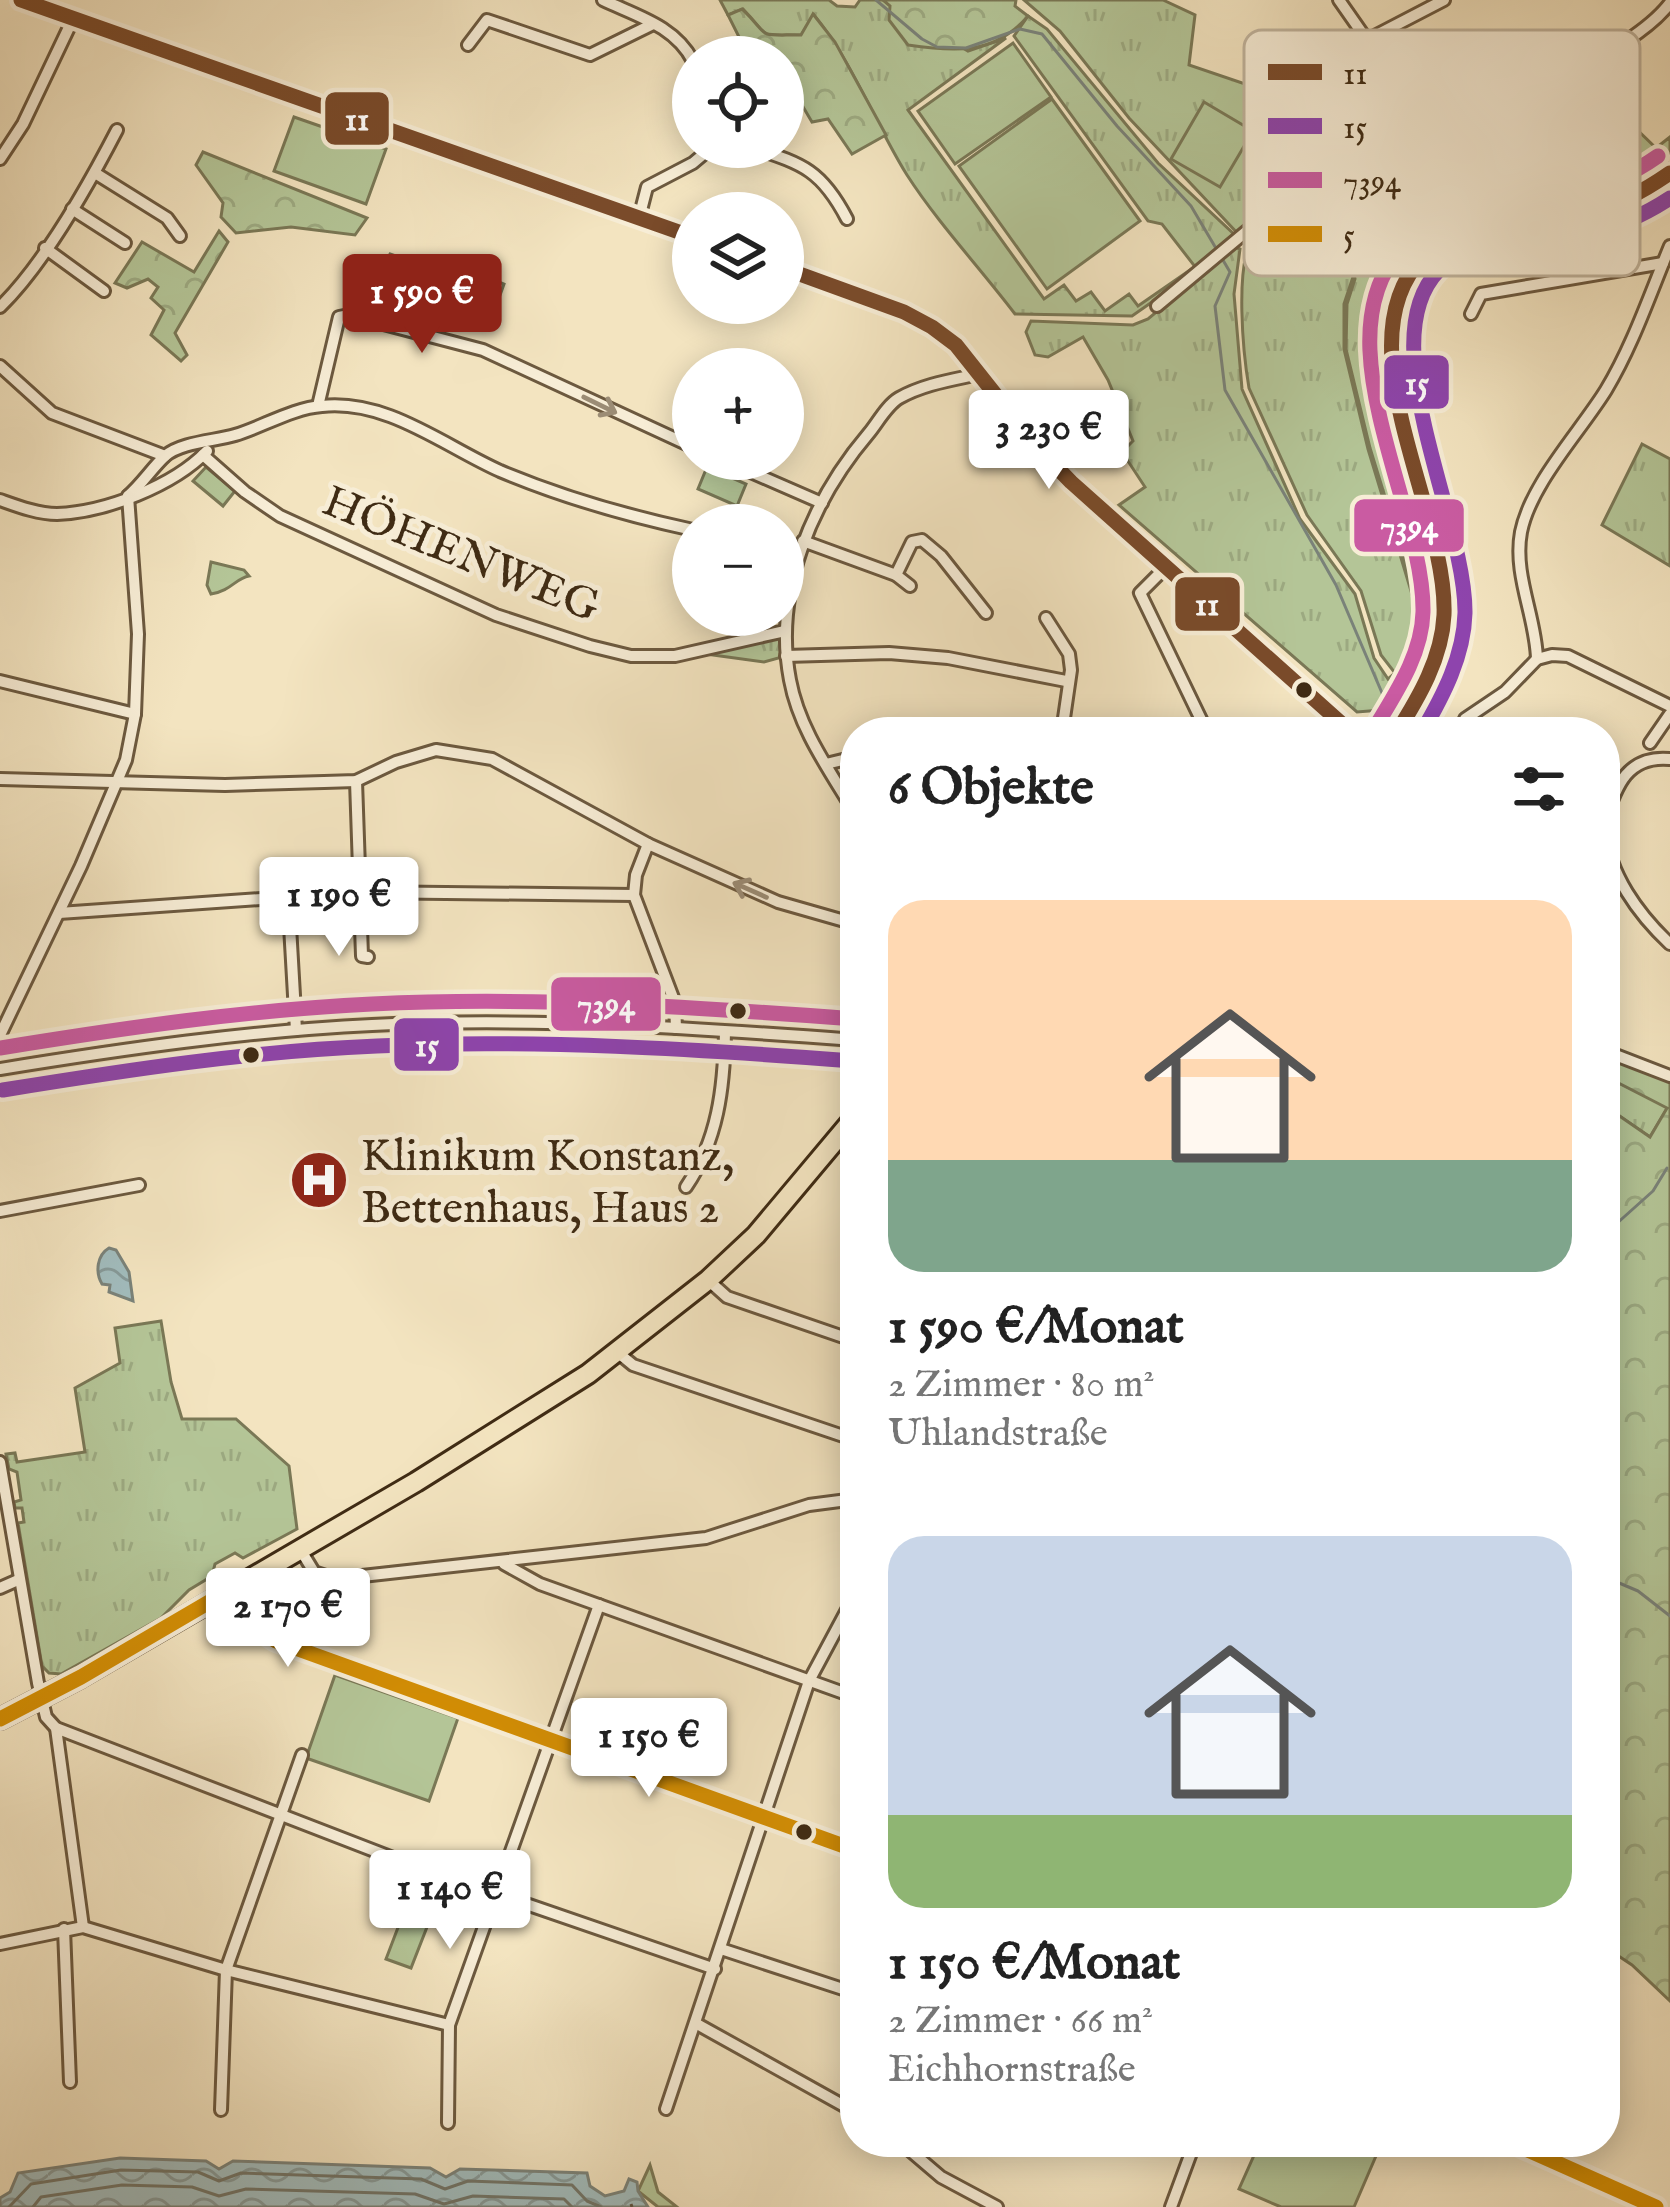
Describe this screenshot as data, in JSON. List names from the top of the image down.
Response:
{
  "streets": {
    "street": ["HÖHENWEG"]
  },
  "places": {
    "hospital": ["Klinikum Konstanz, Bettenhaus, Haus 2"]
  },
  "lines": [
    "transit line 11",
    "transit line 7394",
    "transit line 15",
    "transit line 5"
  ],
  "legend": [
    "11",
    "15",
    "7394",
    "5"
  ],
  "page": {
    "map_buttons": ["+", "−"],
    "price": [
      "1 590 €",
      "3 230 €",
      "1 190 €",
      "2 170 €",
      "1 150 €",
      "1 140 €"
    ],
    "heading": "6 Objekte",
    "list": [
      {
        "name": "1 590 €/Monat",
        "note": "2 Zimmer · 80 m² · Uhlandstraße"
      },
      {
        "name": "1 150 €/Monat",
        "note": "2 Zimmer · 66 m² · Eichhornstraße"
      }
    ]
  }
}
